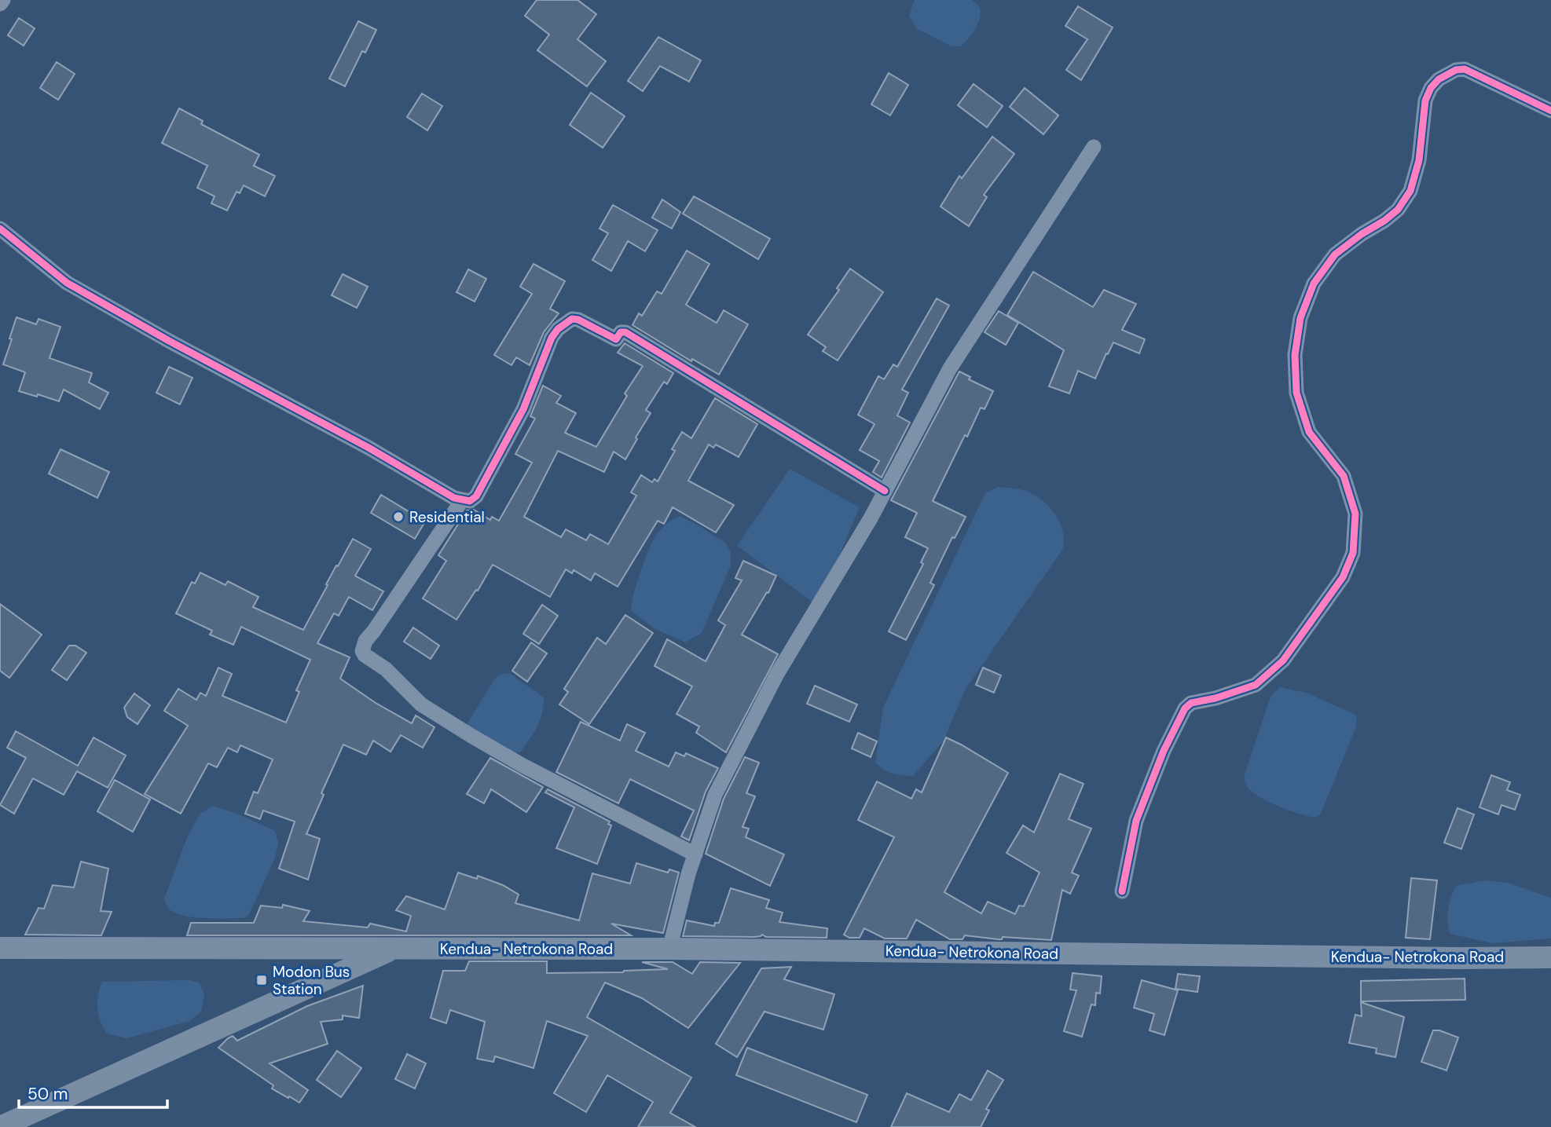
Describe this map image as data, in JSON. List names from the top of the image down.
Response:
{
  "streets": {
    "main road": ["Kendua- Netrokona Road"]
  },
  "places": {
    "other": ["Residential"],
    "transit": ["Modon Bus Station"]
  },
  "scale_bar": "50 m"
}
